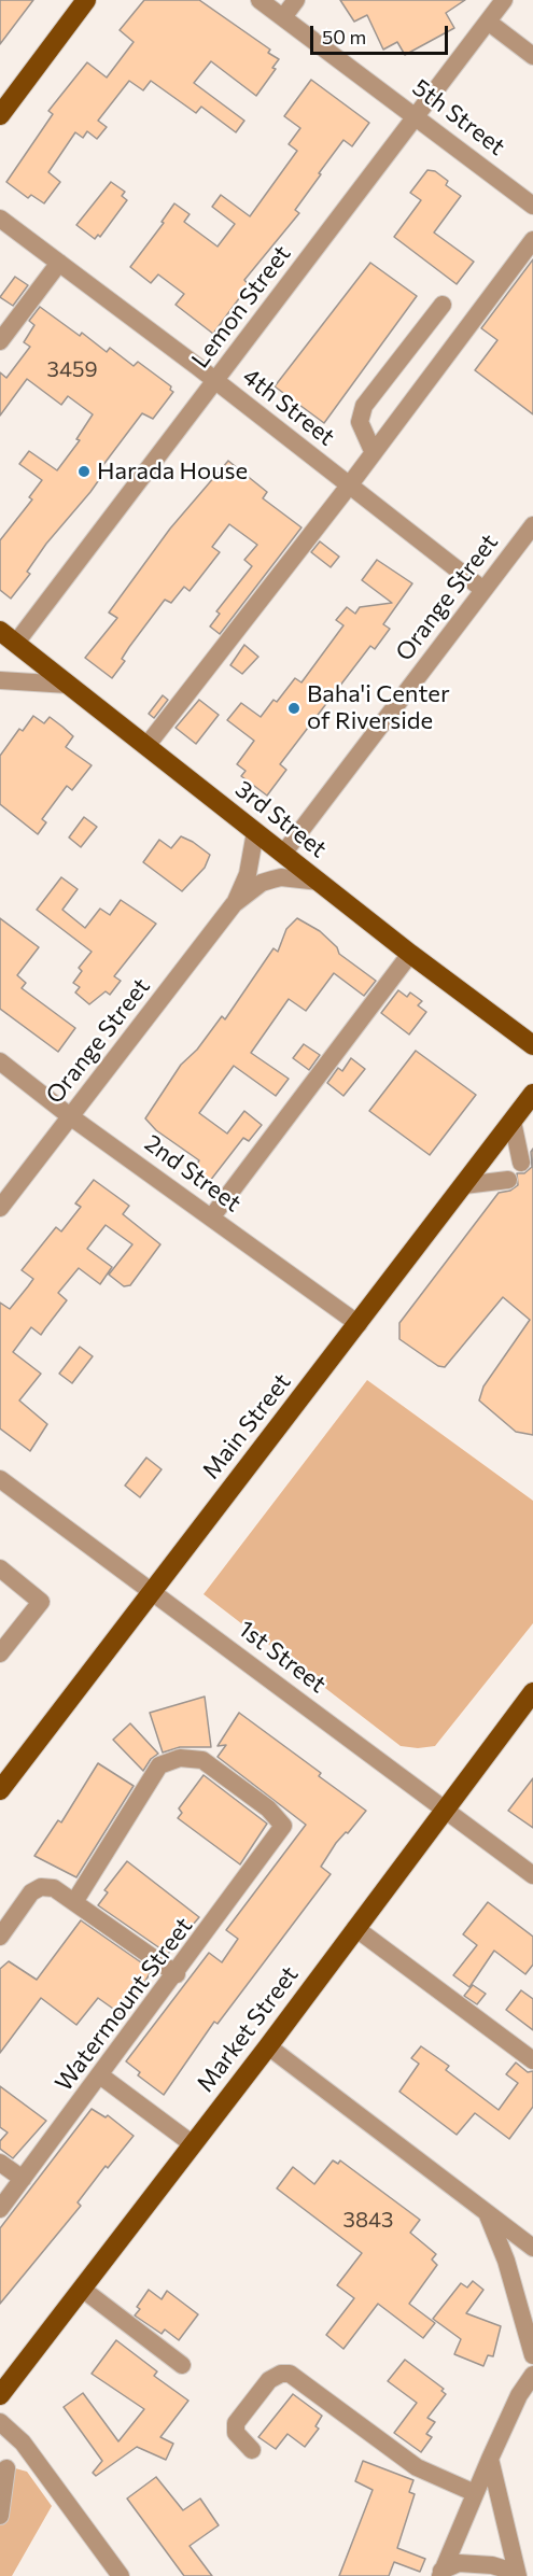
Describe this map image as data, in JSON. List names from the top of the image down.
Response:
{
  "streets": {
    "main road": ["3rd Street", "Main Street", "Market Street"],
    "street": [
      "5th Street",
      "Lemon Street",
      "4th Street",
      "Orange Street",
      "2nd Street",
      "1st Street",
      "Watermount Street"
    ]
  },
  "crossings": [
    ["5th Street", "Lemon Street"],
    ["Lemon Street", "4th Street"],
    ["Lemon Street", "3rd Street"],
    ["4th Street", "Orange Street"],
    ["Orange Street", "3rd Street"],
    ["Orange Street", "2nd Street"],
    ["2nd Street", "Main Street"],
    ["Main Street", "1st Street"],
    ["1st Street", "Market Street"]
  ],
  "places": ["Harada House", "Baha'i Center of Riverside"],
  "house_numbers": ["3459", "3843"],
  "scale_bar": "50 m"
}
